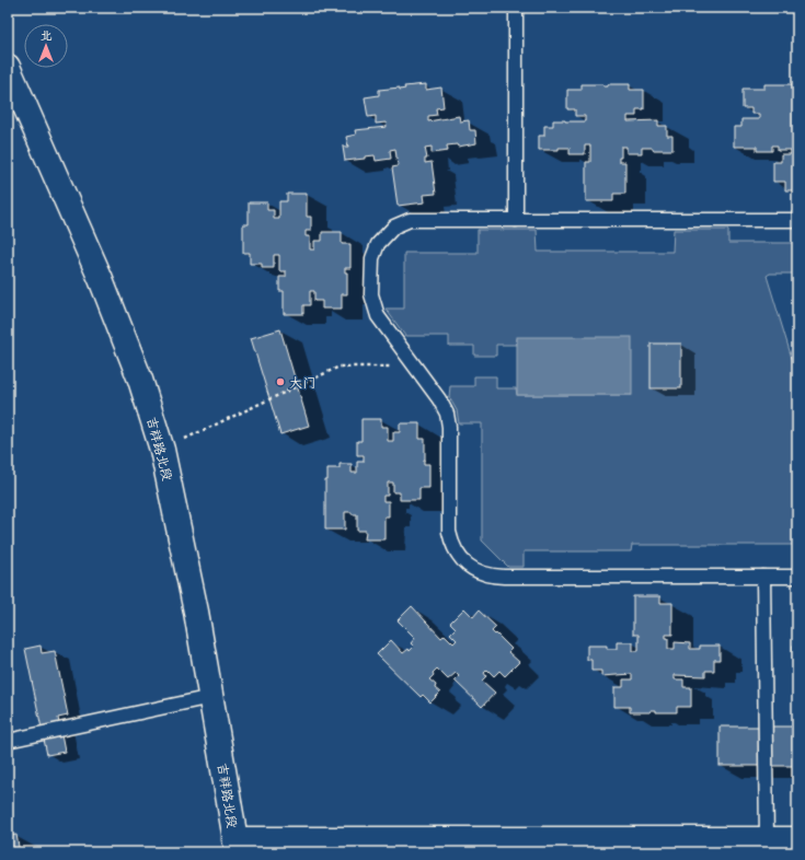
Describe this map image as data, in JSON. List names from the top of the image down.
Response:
{
  "streets": {
    "street": ["吉祥路北段"]
  },
  "places": ["大门"],
  "north": "top"
}
